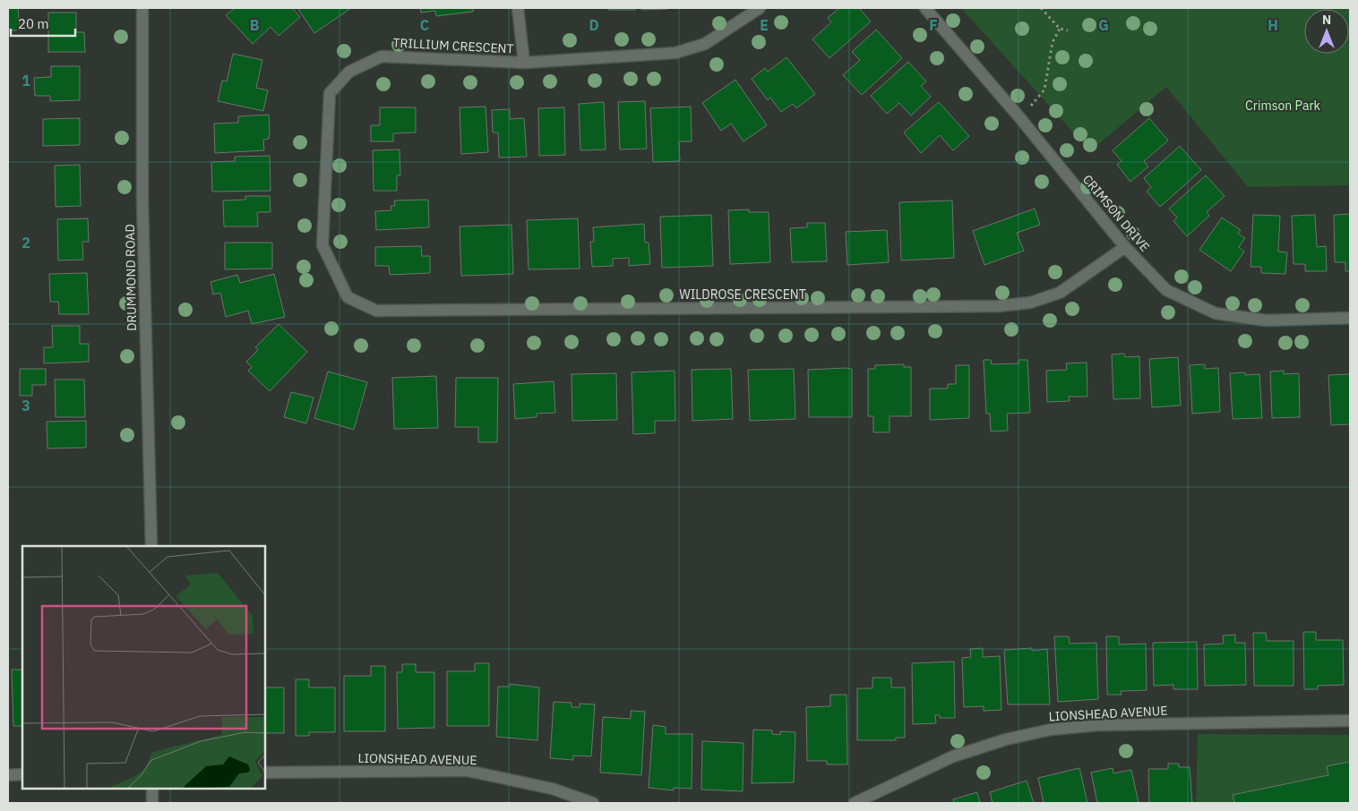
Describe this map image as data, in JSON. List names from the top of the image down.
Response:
{
  "streets": {
    "street": [
      "TRILLIUM CRESCENT",
      "CRIMSON DRIVE",
      "DRUMMOND ROAD",
      "WILDROSE CRESCENT",
      "LIONSHEAD AVENUE"
    ]
  },
  "crossings": [
    ["TRILLIUM CRESCENT", "WILDROSE CRESCENT"],
    ["CRIMSON DRIVE", "WILDROSE CRESCENT"]
  ],
  "parks": ["Crimson Park"],
  "scale_bar": "20 m",
  "north": "top",
  "grid": {
    "columns": [
      "B",
      "C",
      "D",
      "E",
      "F",
      "G",
      "H"
    ],
    "rows": ["1", "2", "3"]
  }
}
